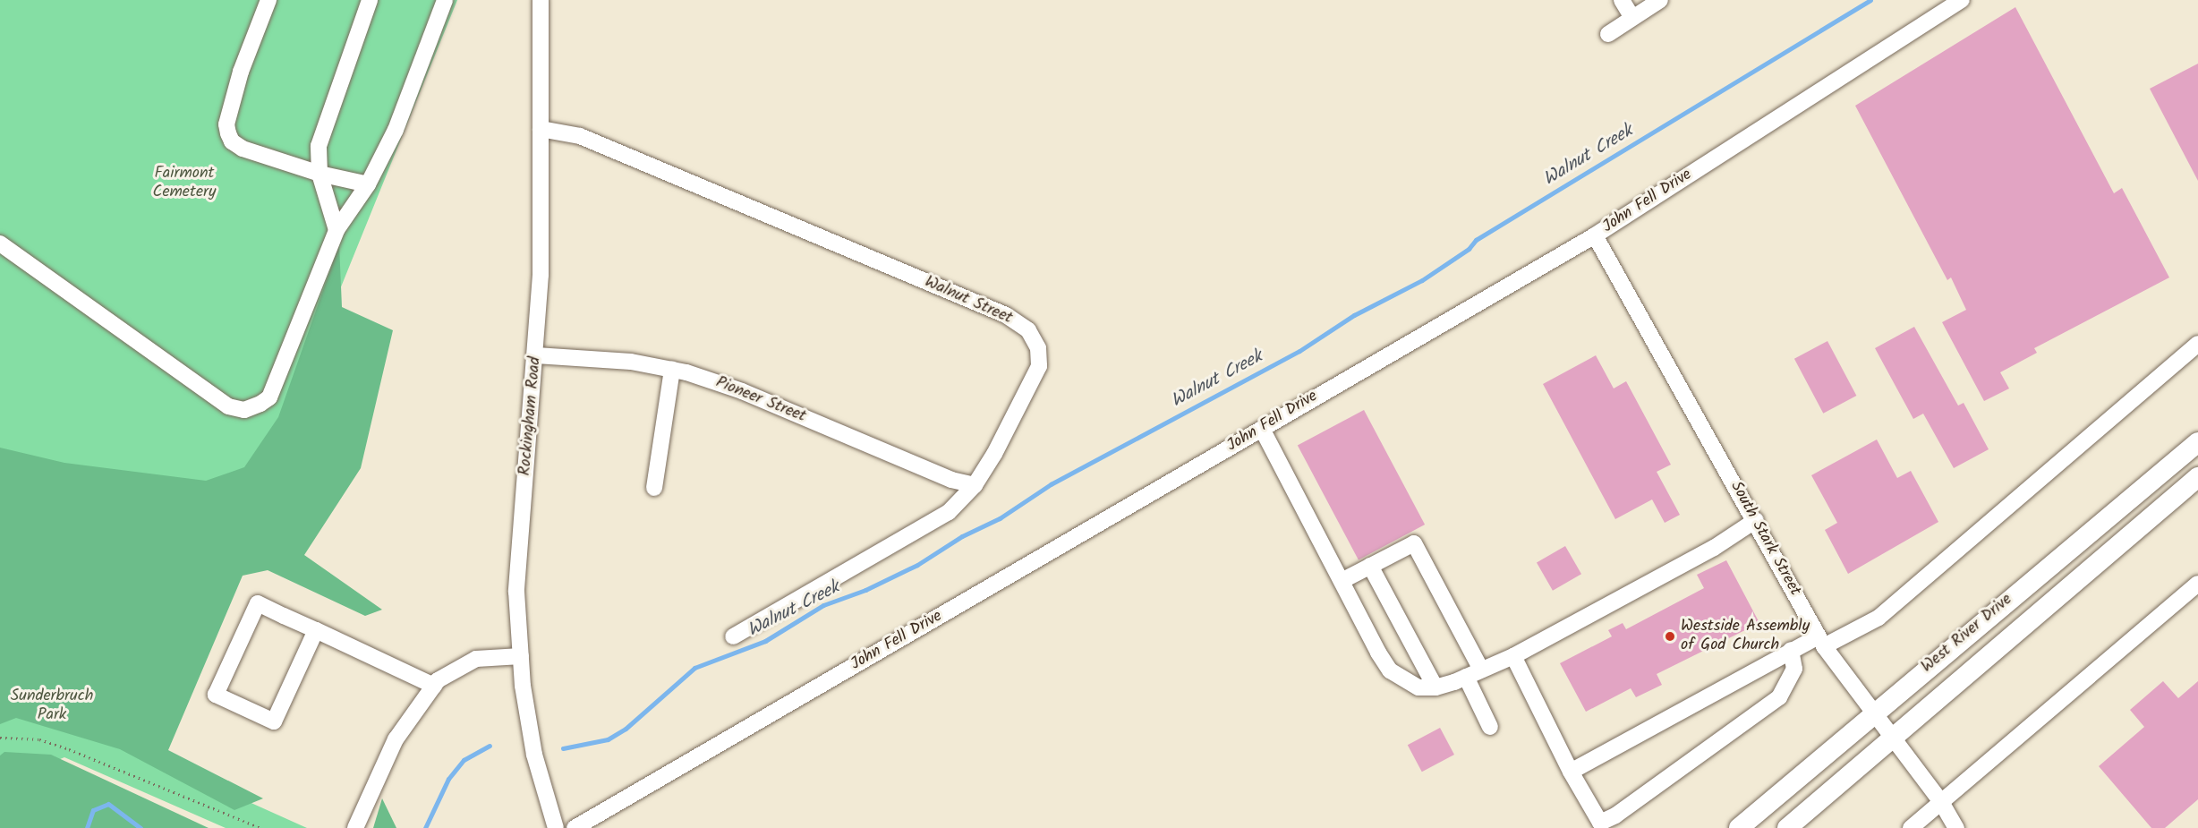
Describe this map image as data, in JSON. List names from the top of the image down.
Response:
{
  "streets": {
    "main road": ["West River Drive"],
    "street": [
      "John Fell Drive",
      "Walnut Street",
      "Pioneer Street",
      "Rockingham Road",
      "South Stark Street"
    ]
  },
  "crossings": [
    ["John Fell Drive", "South Stark Street"],
    ["Walnut Street", "Pioneer Street"],
    ["Walnut Street", "Rockingham Road"],
    ["Pioneer Street", "Rockingham Road"],
    ["South Stark Street", "West River Drive"]
  ],
  "water": ["Walnut Creek"],
  "parks": ["Fairmont Cemetery", "Sunderbruch Park"],
  "places": ["Westside Assembly of God Church"]
}
